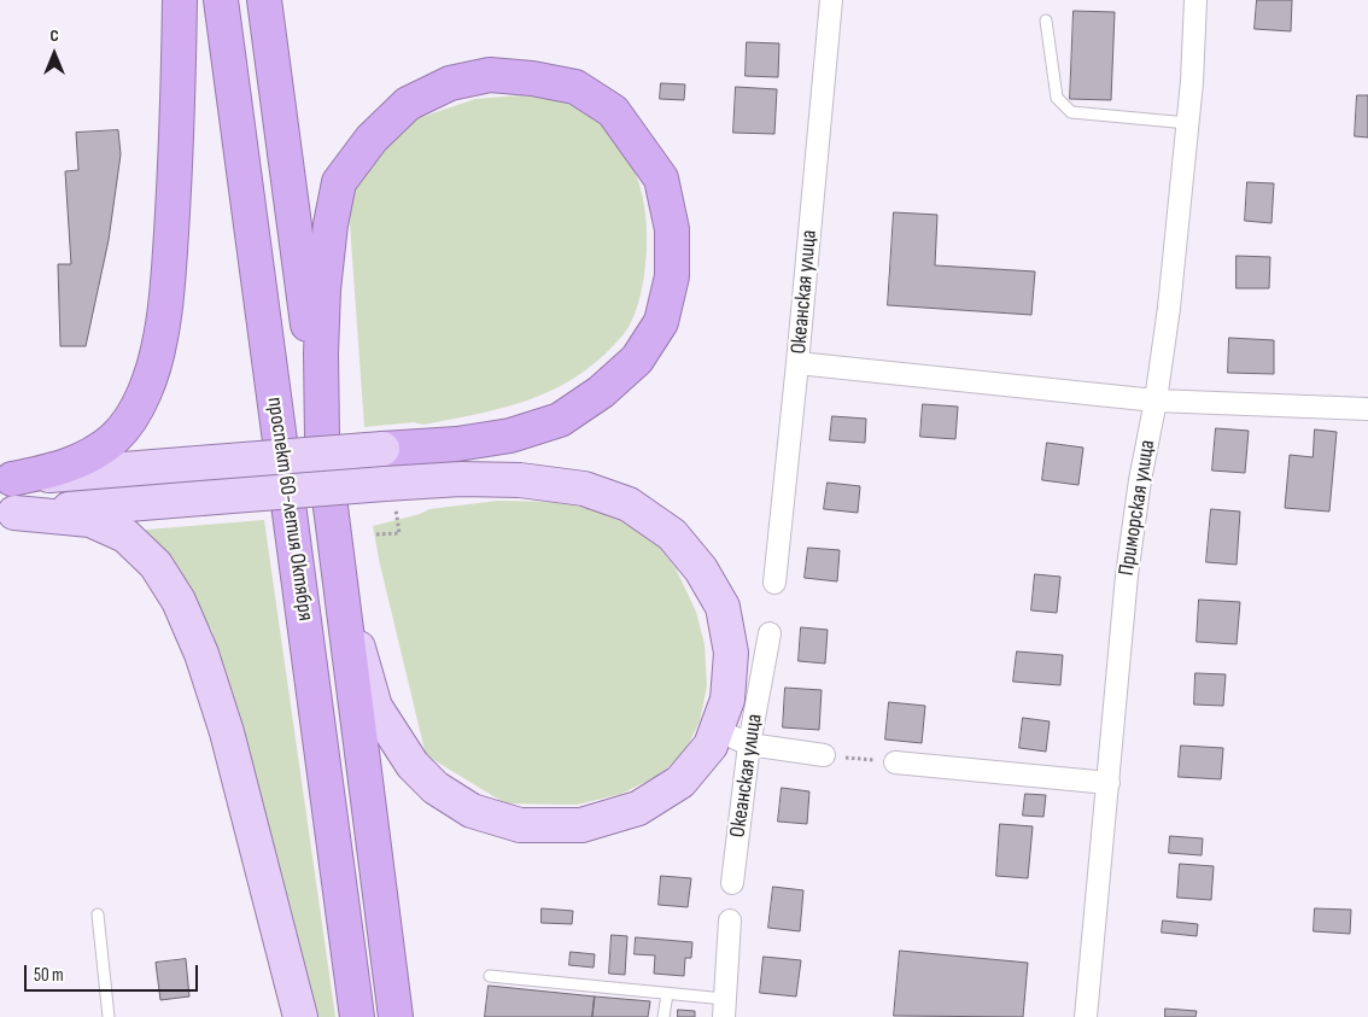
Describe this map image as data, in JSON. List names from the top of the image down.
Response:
{
  "streets": {
    "highway": ["проспект 60-летия Октября"],
    "street": ["Океанская улица", "Приморская улица"]
  },
  "scale_bar": "50 m",
  "north": "top"
}
